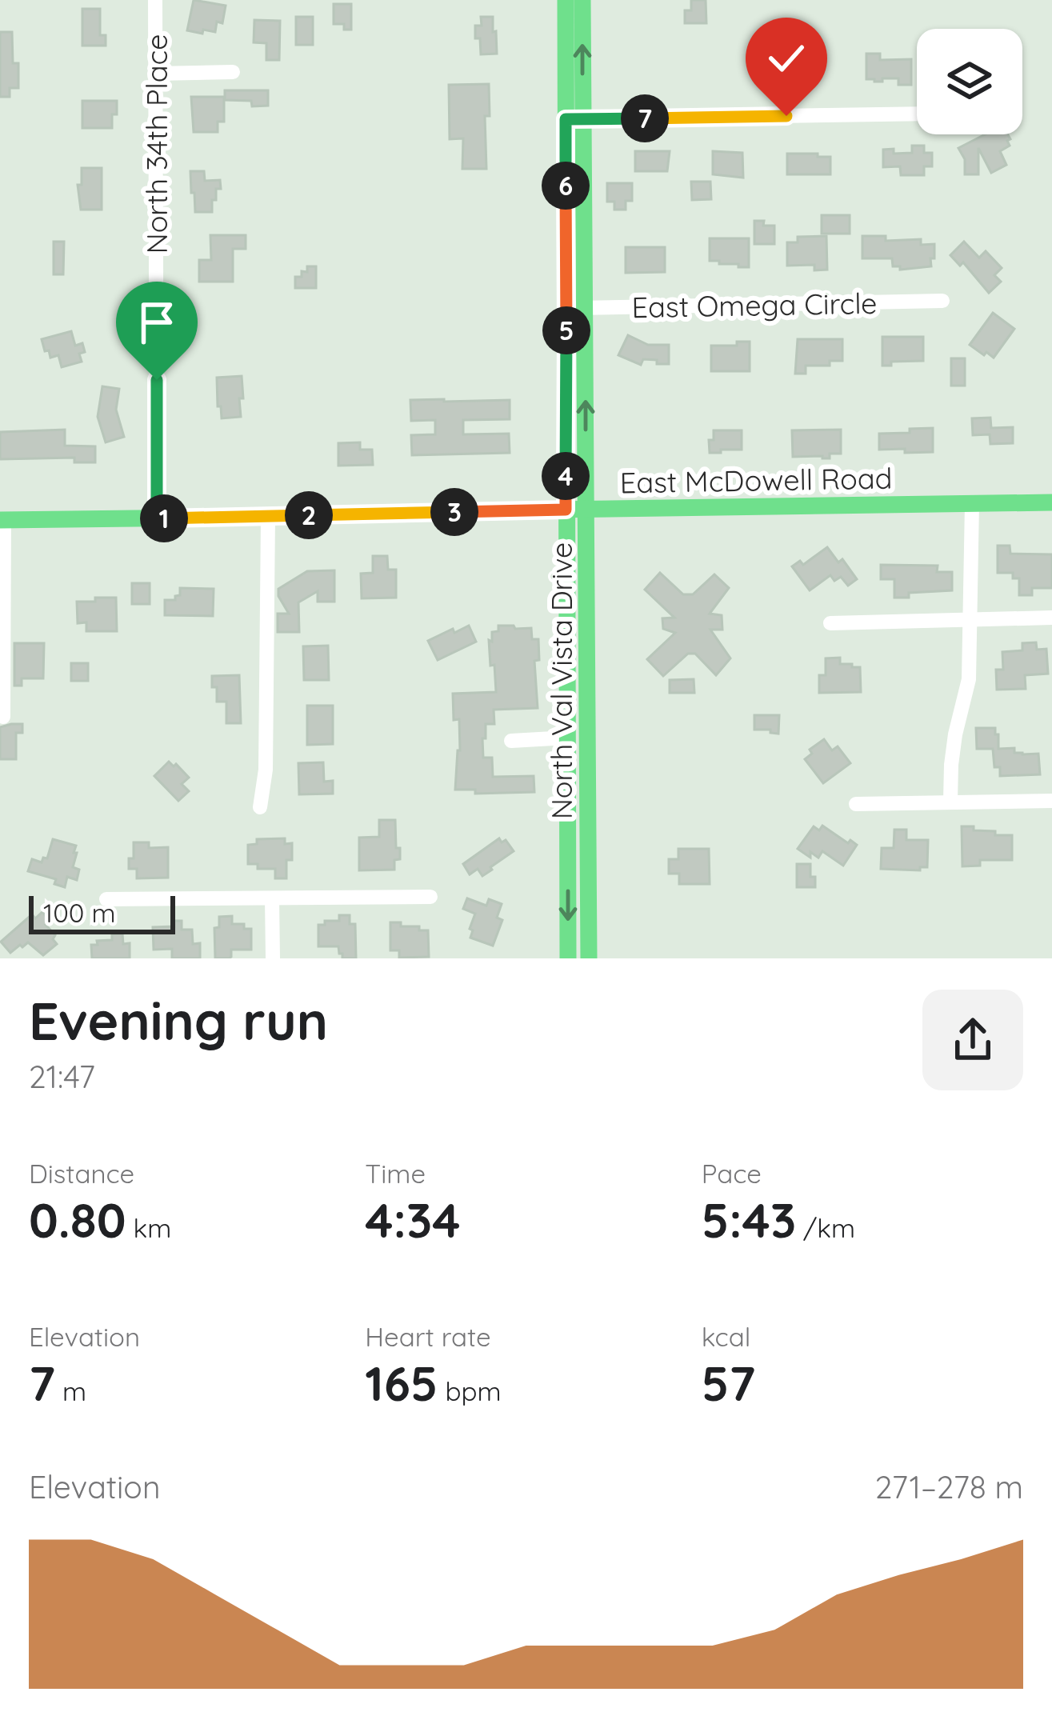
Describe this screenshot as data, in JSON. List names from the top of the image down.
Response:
{
  "streets": {
    "main road": ["East McDowell Road", "North Val Vista Drive"],
    "street": ["North 34th Place", "East Omega Circle"]
  },
  "crossings": [
    ["North 34th Place", "East McDowell Road"],
    ["East Omega Circle", "North Val Vista Drive"],
    ["East McDowell Road", "North Val Vista Drive"]
  ],
  "scale_bar": "100 m",
  "page": {
    "pins": [
      "7",
      "6",
      "5",
      "4",
      "3",
      "2",
      "1"
    ],
    "scale": "100 m",
    "heading": ["Evening run", "21:47"],
    "stats": [
      ["Distance", "0.80 km"],
      ["Time", "4:34"],
      ["Pace", "5:43 /km"],
      ["Elevation", "7 m"],
      ["Heart rate", "165 bpm"],
      ["kcal", "57"]
    ],
    "chart": ["Elevation", "271–278 m"]
  }
}
